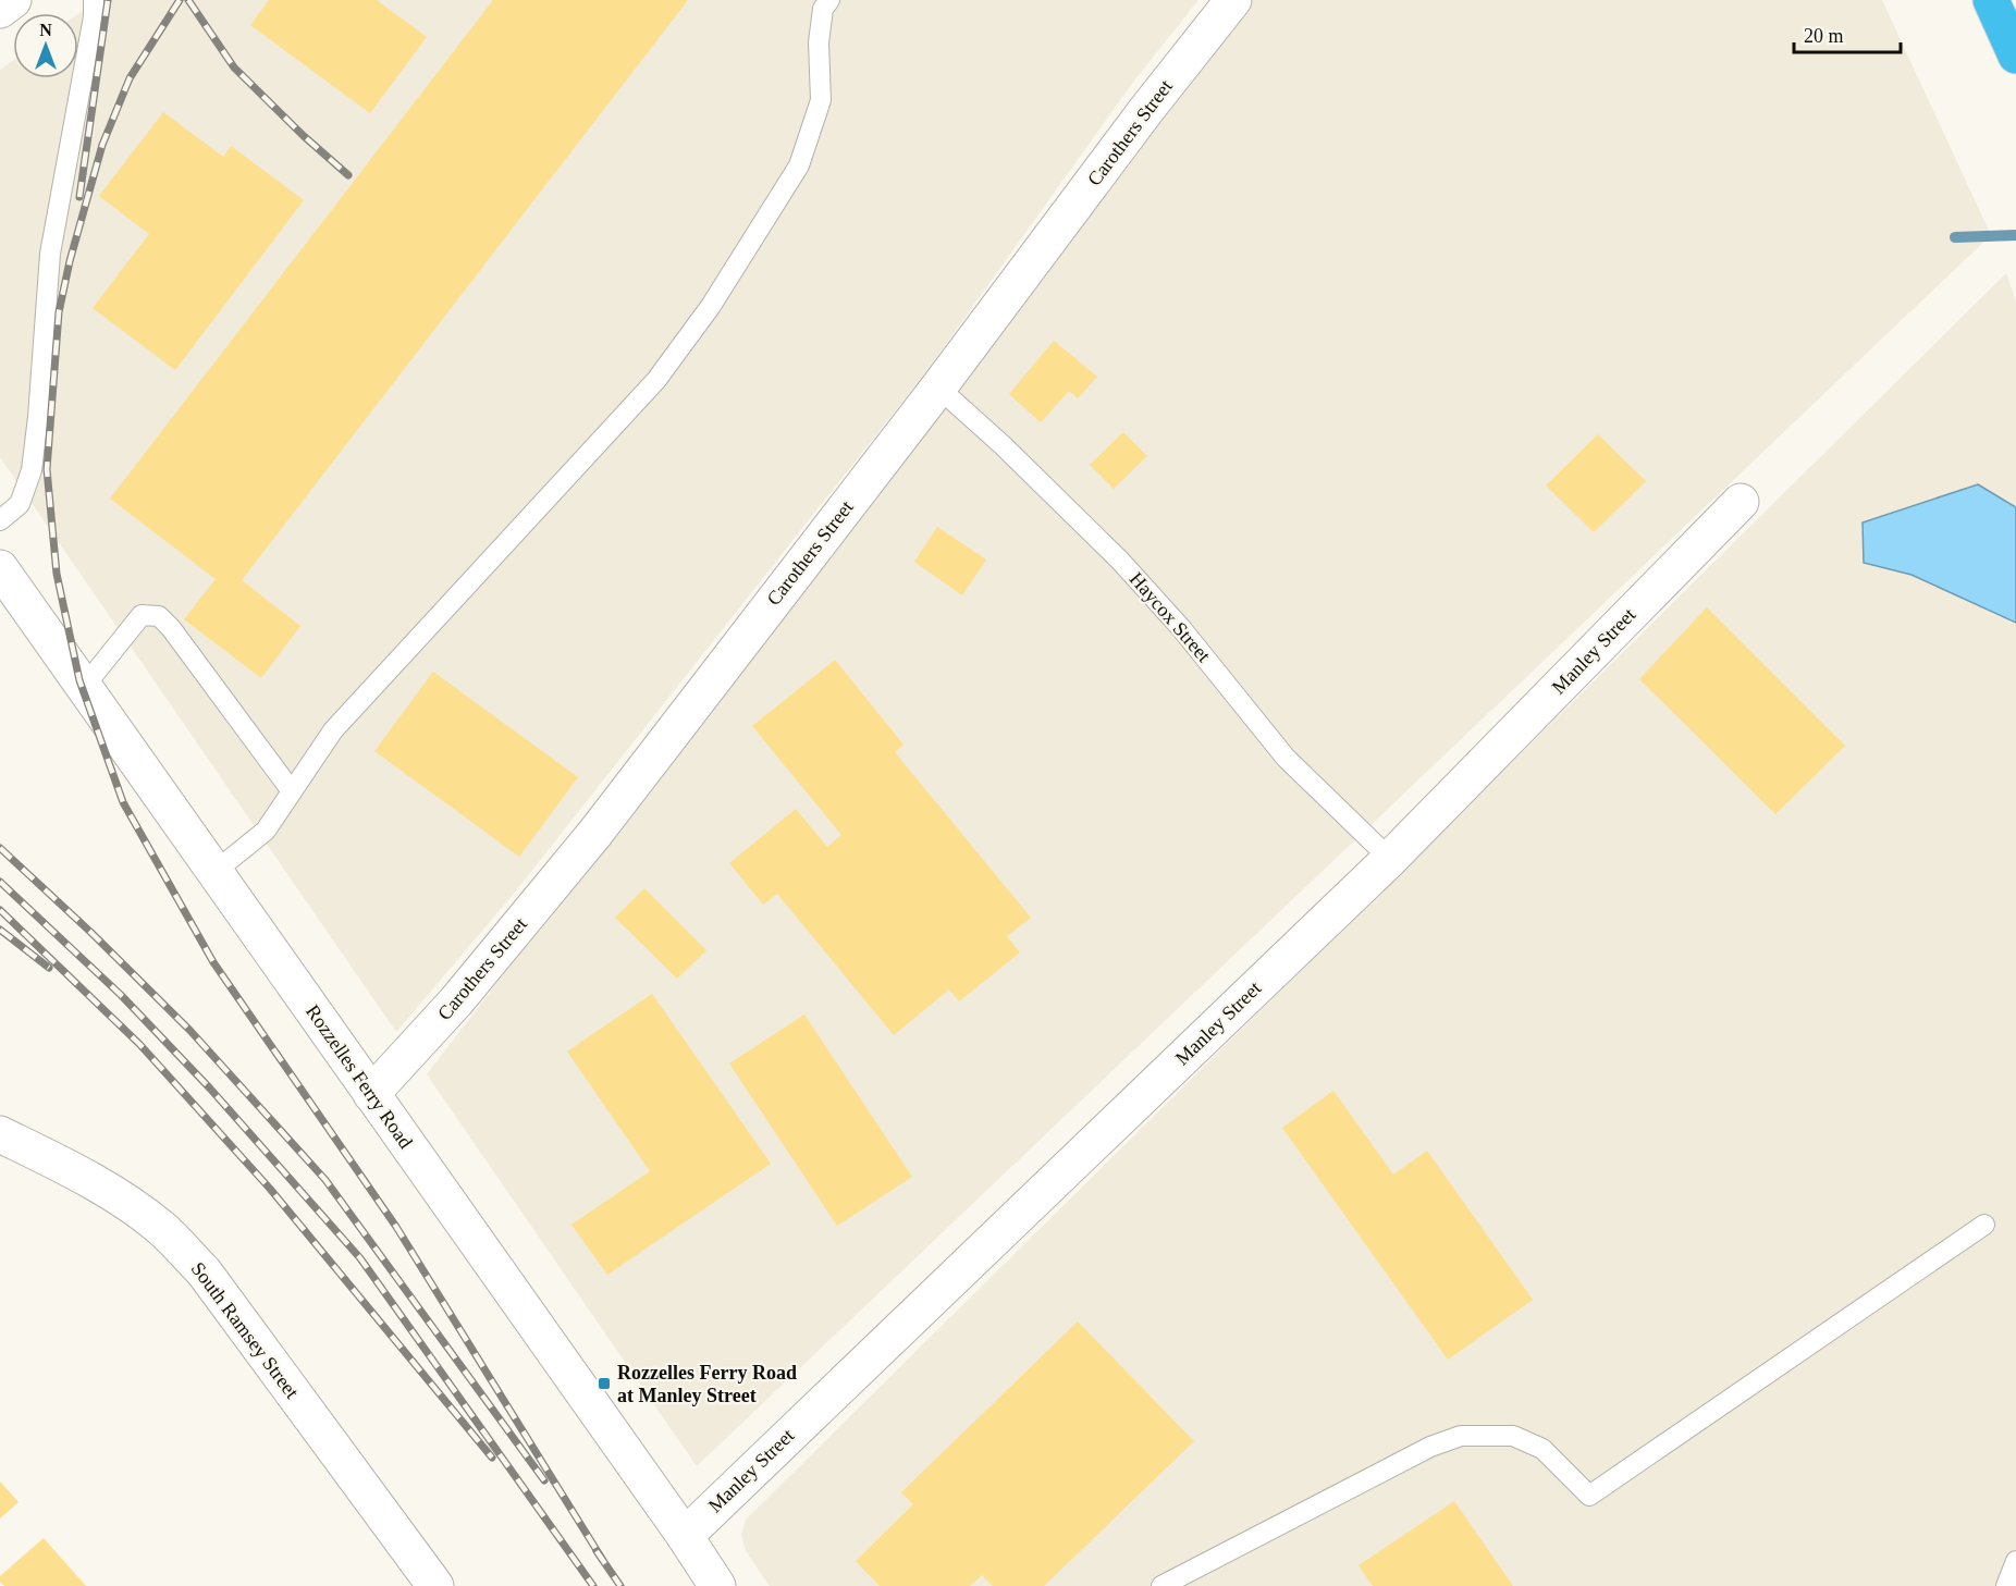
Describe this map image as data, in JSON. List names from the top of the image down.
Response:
{
  "streets": {
    "street": [
      "Carothers Street",
      "Manley Street",
      "Rozzelles Ferry Road",
      "South Ramsey Street"
    ],
    "lane": ["Haycox Street"]
  },
  "crossings": [
    ["Carothers Street", "Haycox Street"],
    ["Carothers Street", "Rozzelles Ferry Road"],
    ["Haycox Street", "Manley Street"],
    ["Manley Street", "Rozzelles Ferry Road"]
  ],
  "places": {
    "transit": ["Rozzelles Ferry Road at Manley Street"]
  },
  "scale_bar": "20 m",
  "north": "top"
}
